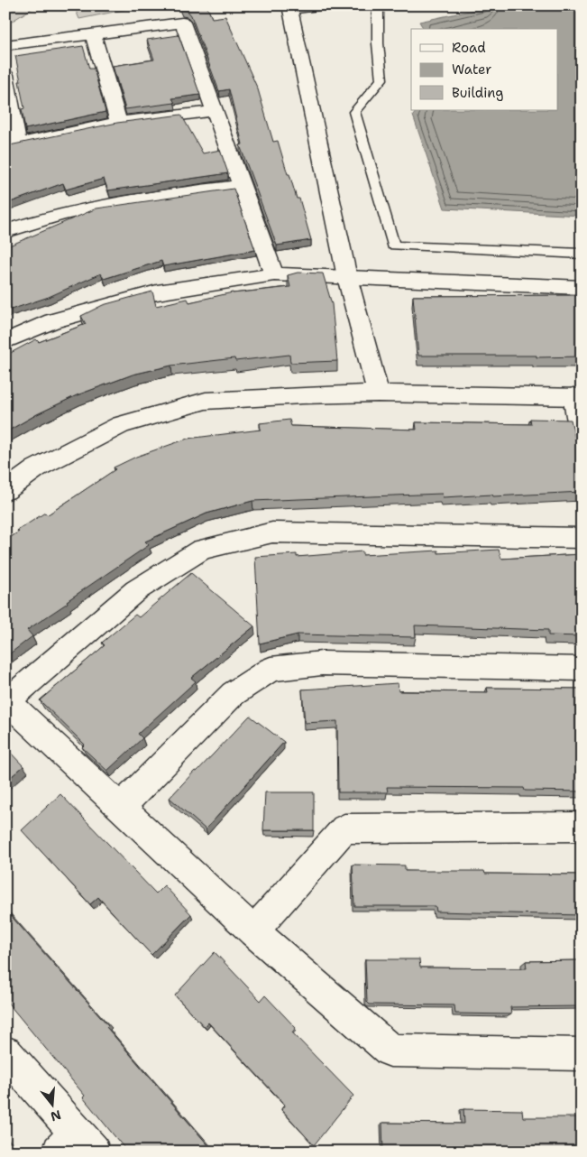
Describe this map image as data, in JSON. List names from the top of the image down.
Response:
{
  "legend": ["Road", "Water", "Building"],
  "north": "bottom"
}
